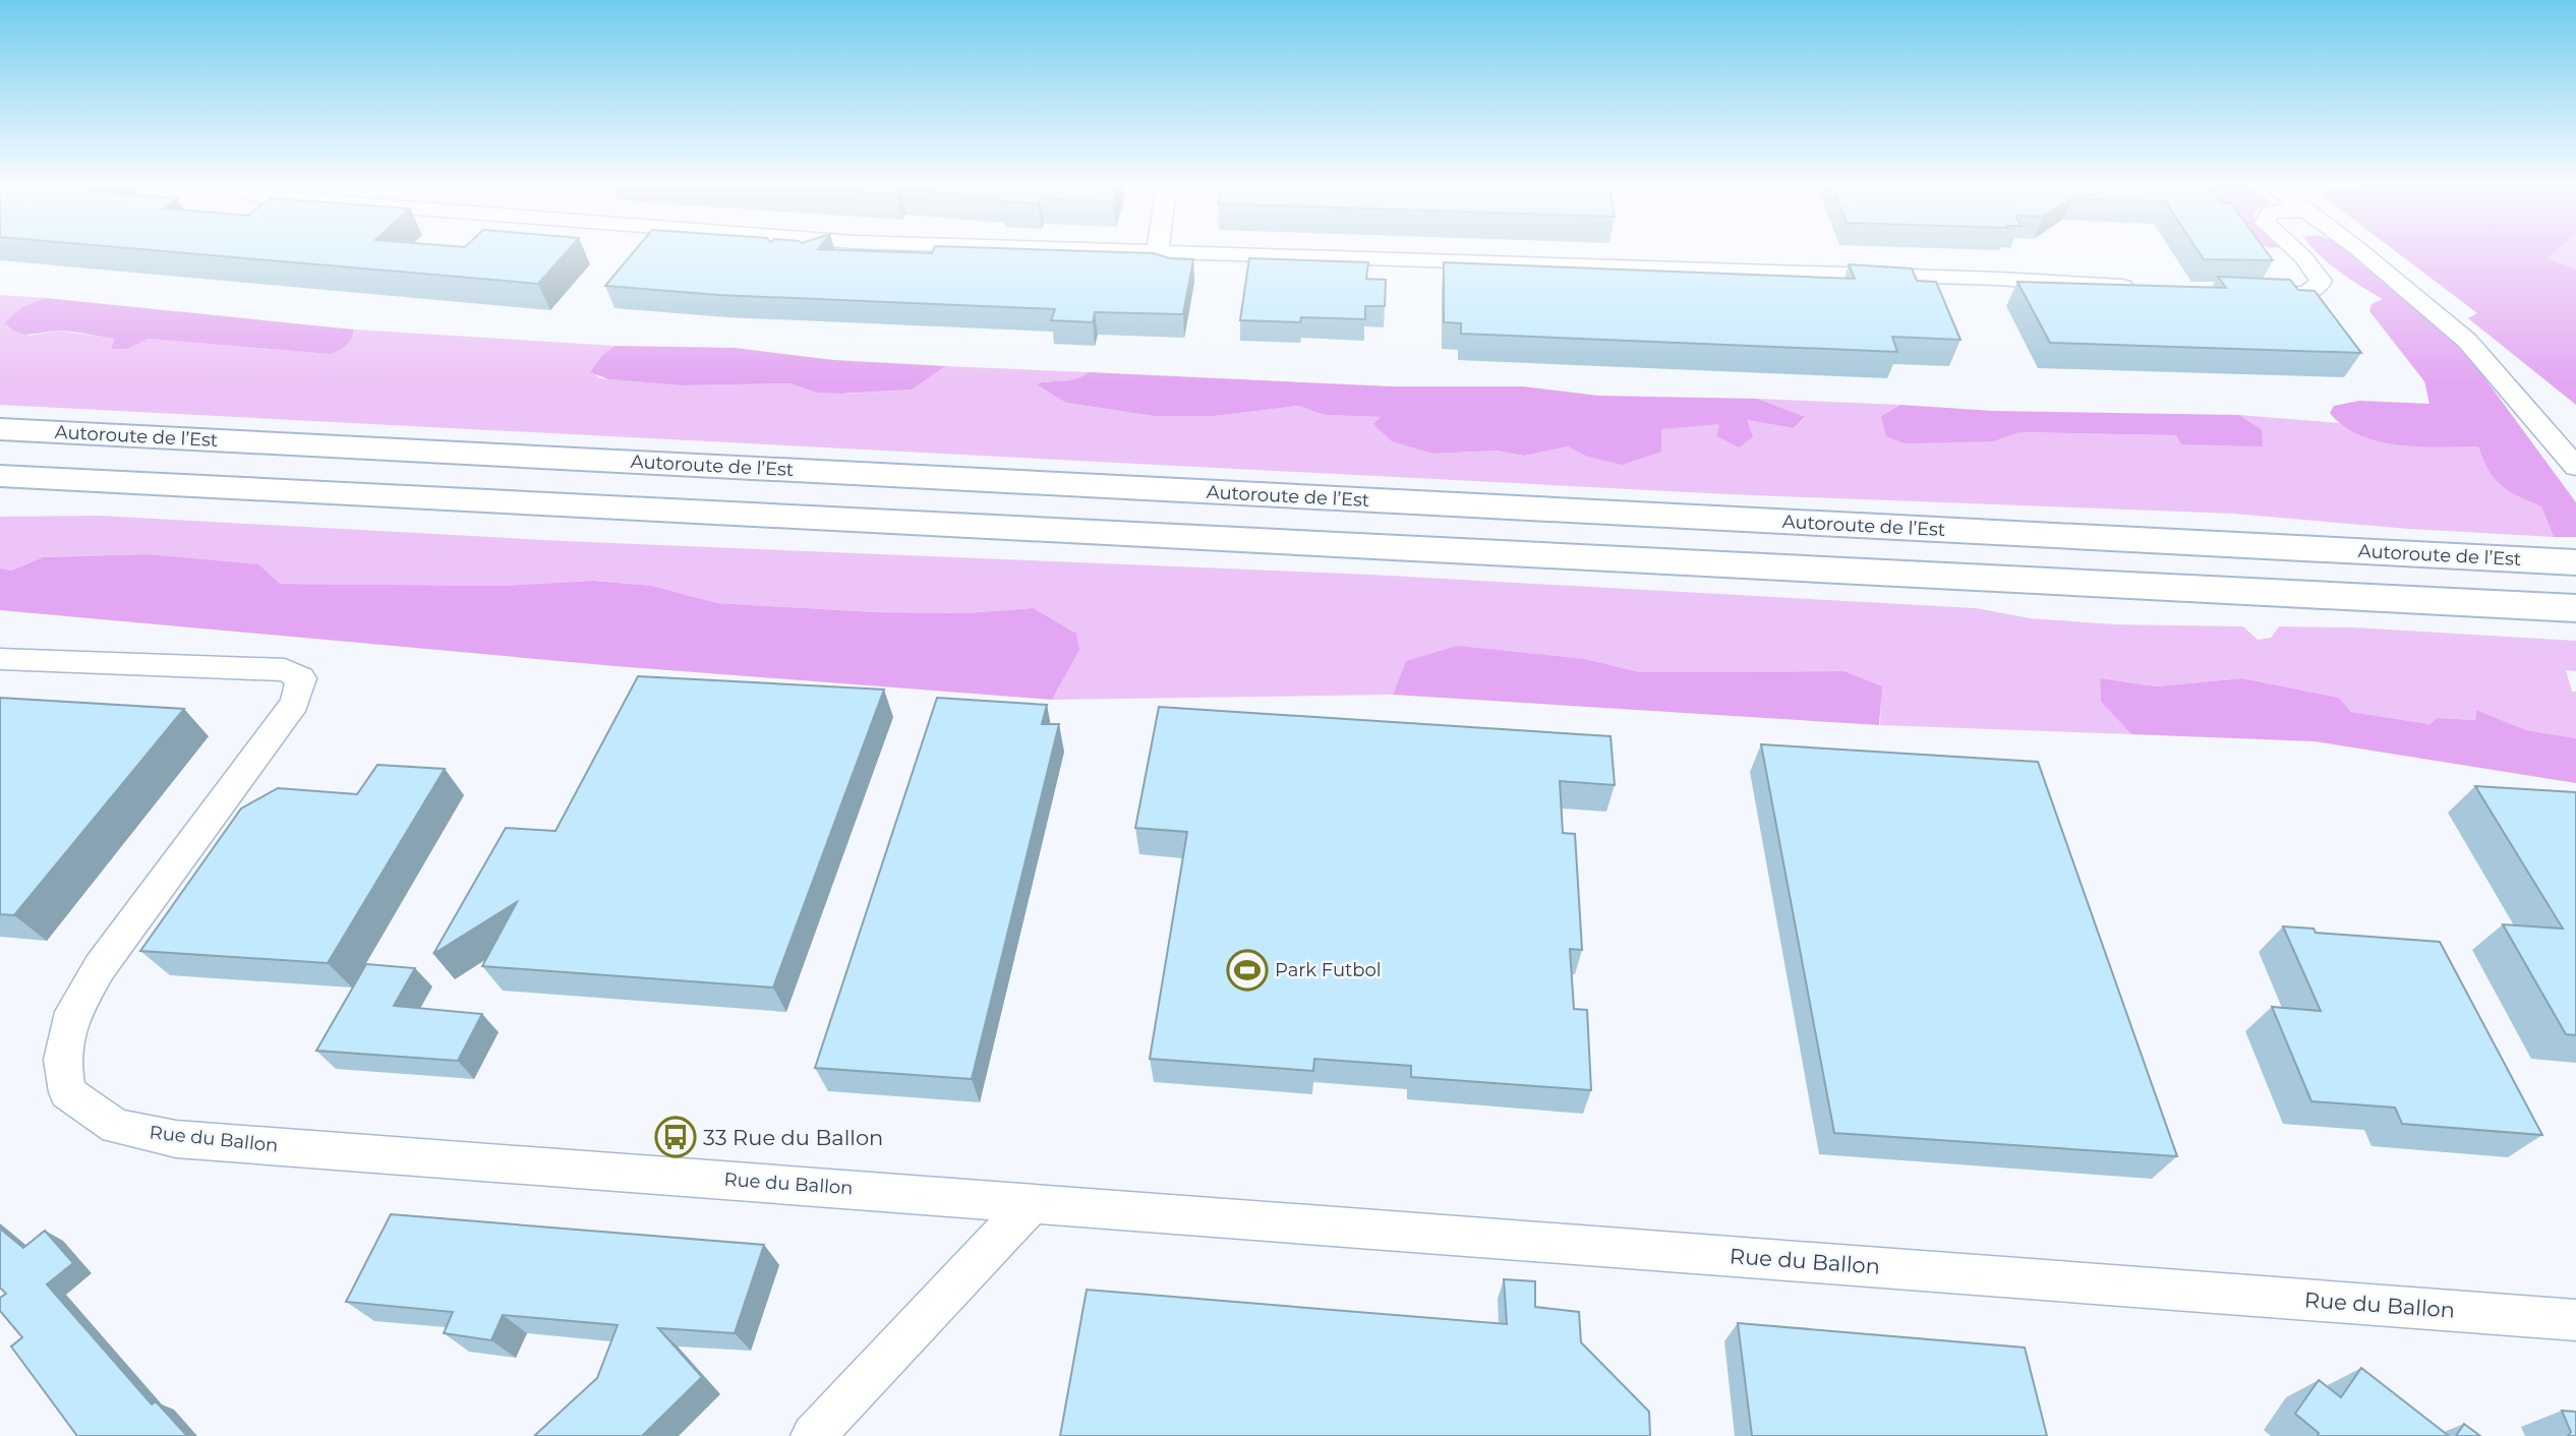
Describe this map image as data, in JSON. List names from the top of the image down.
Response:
{
  "streets": {
    "highway": ["Autoroute de l’Est"],
    "street": ["Rue du Ballon"]
  },
  "places": {
    "sports": ["Park Futbol"],
    "bus stop": ["33 Rue du Ballon"]
  }
}
